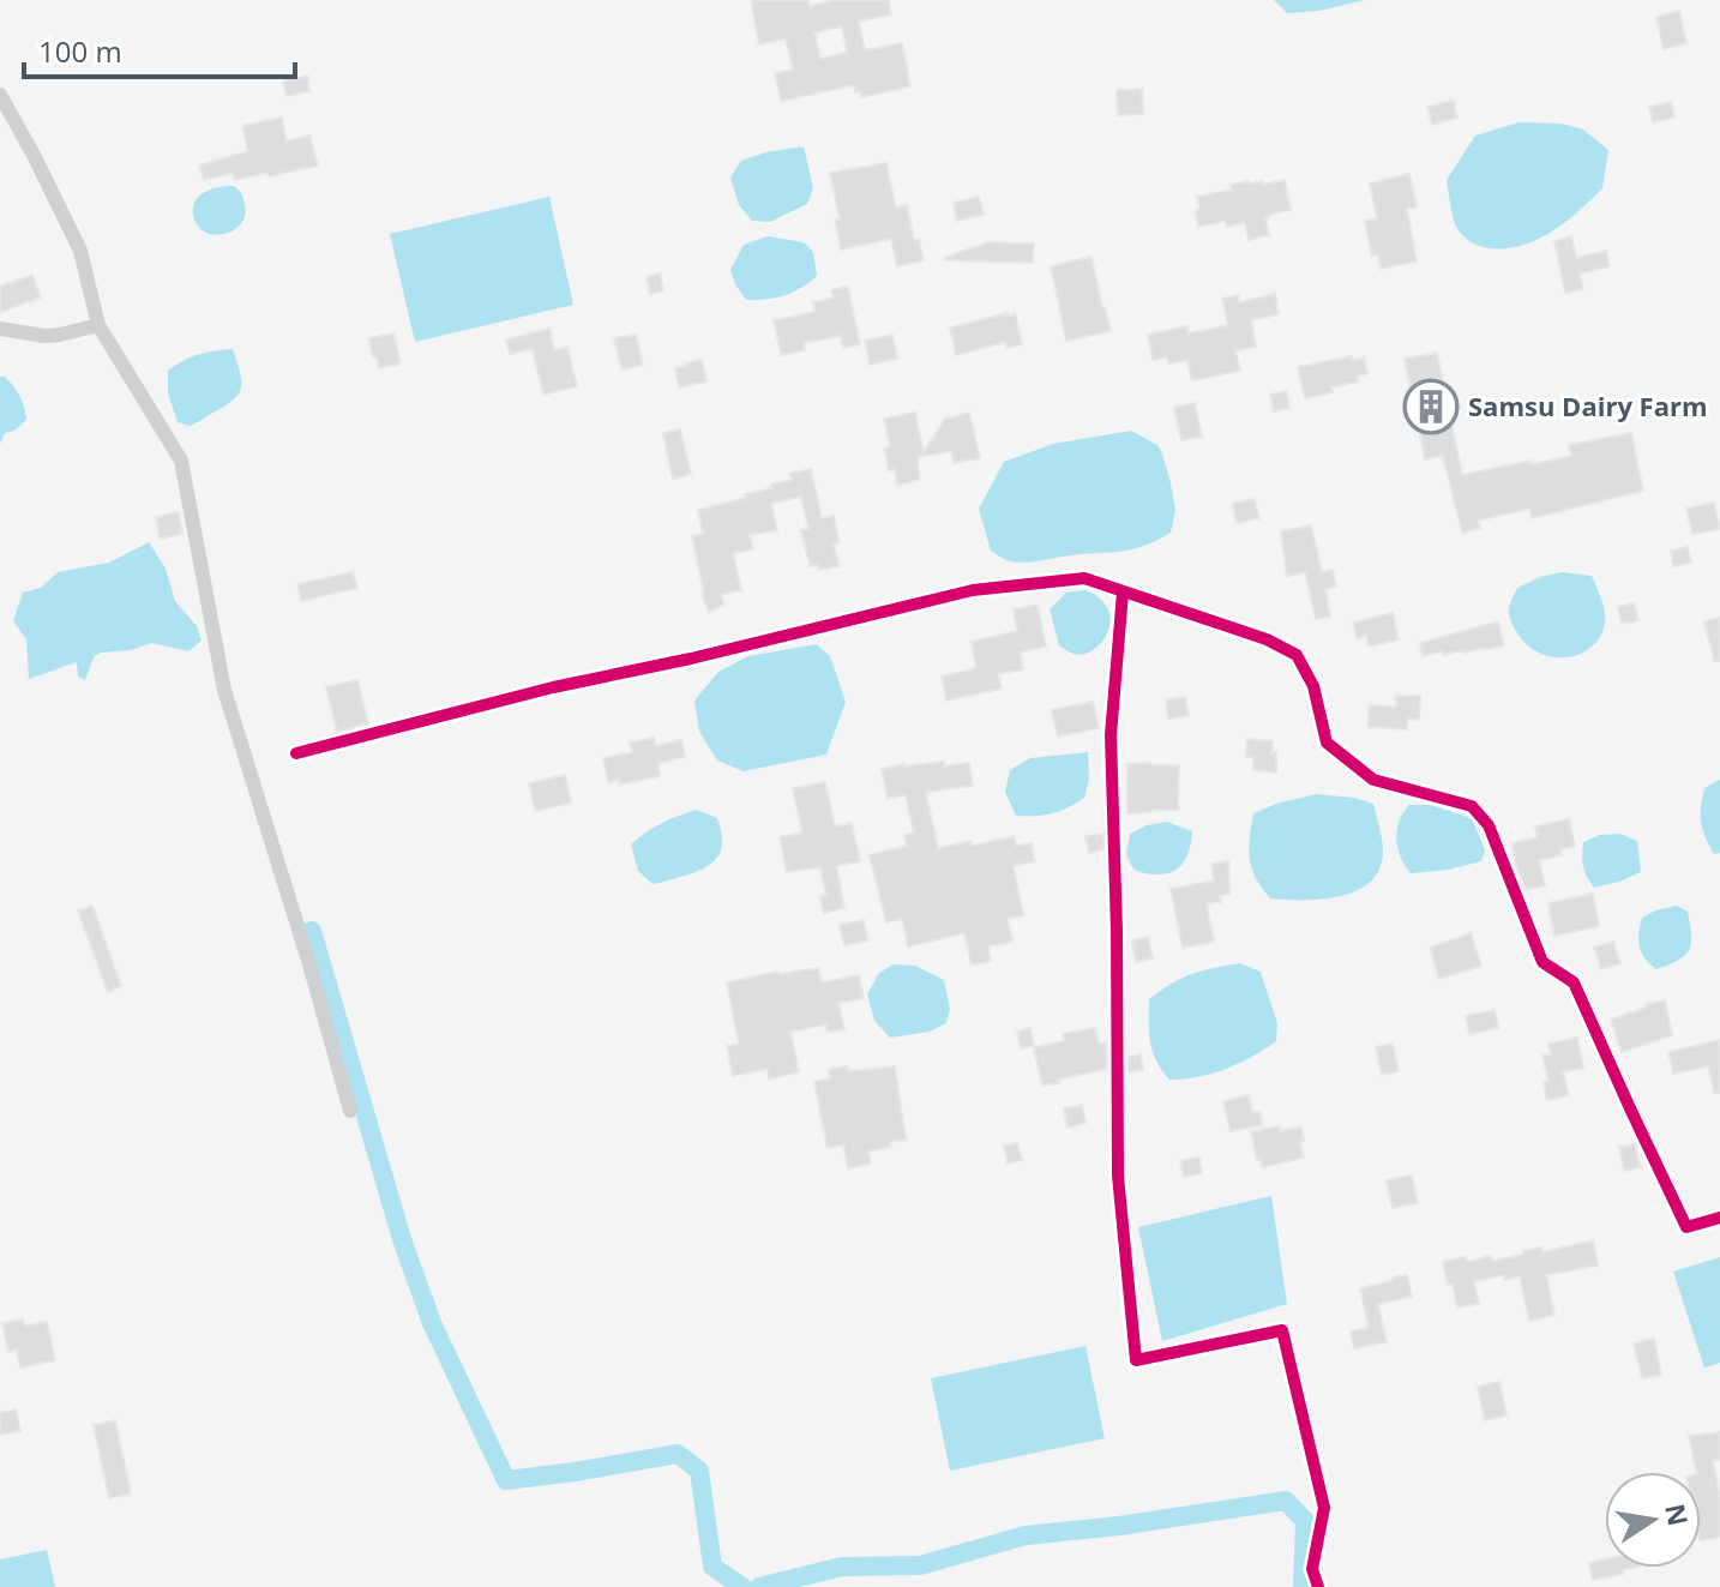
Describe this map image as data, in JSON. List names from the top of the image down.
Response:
{
  "places": {
    "building": ["Samsu Dairy Farm"]
  },
  "scale_bar": "100 m",
  "north": "right"
}
